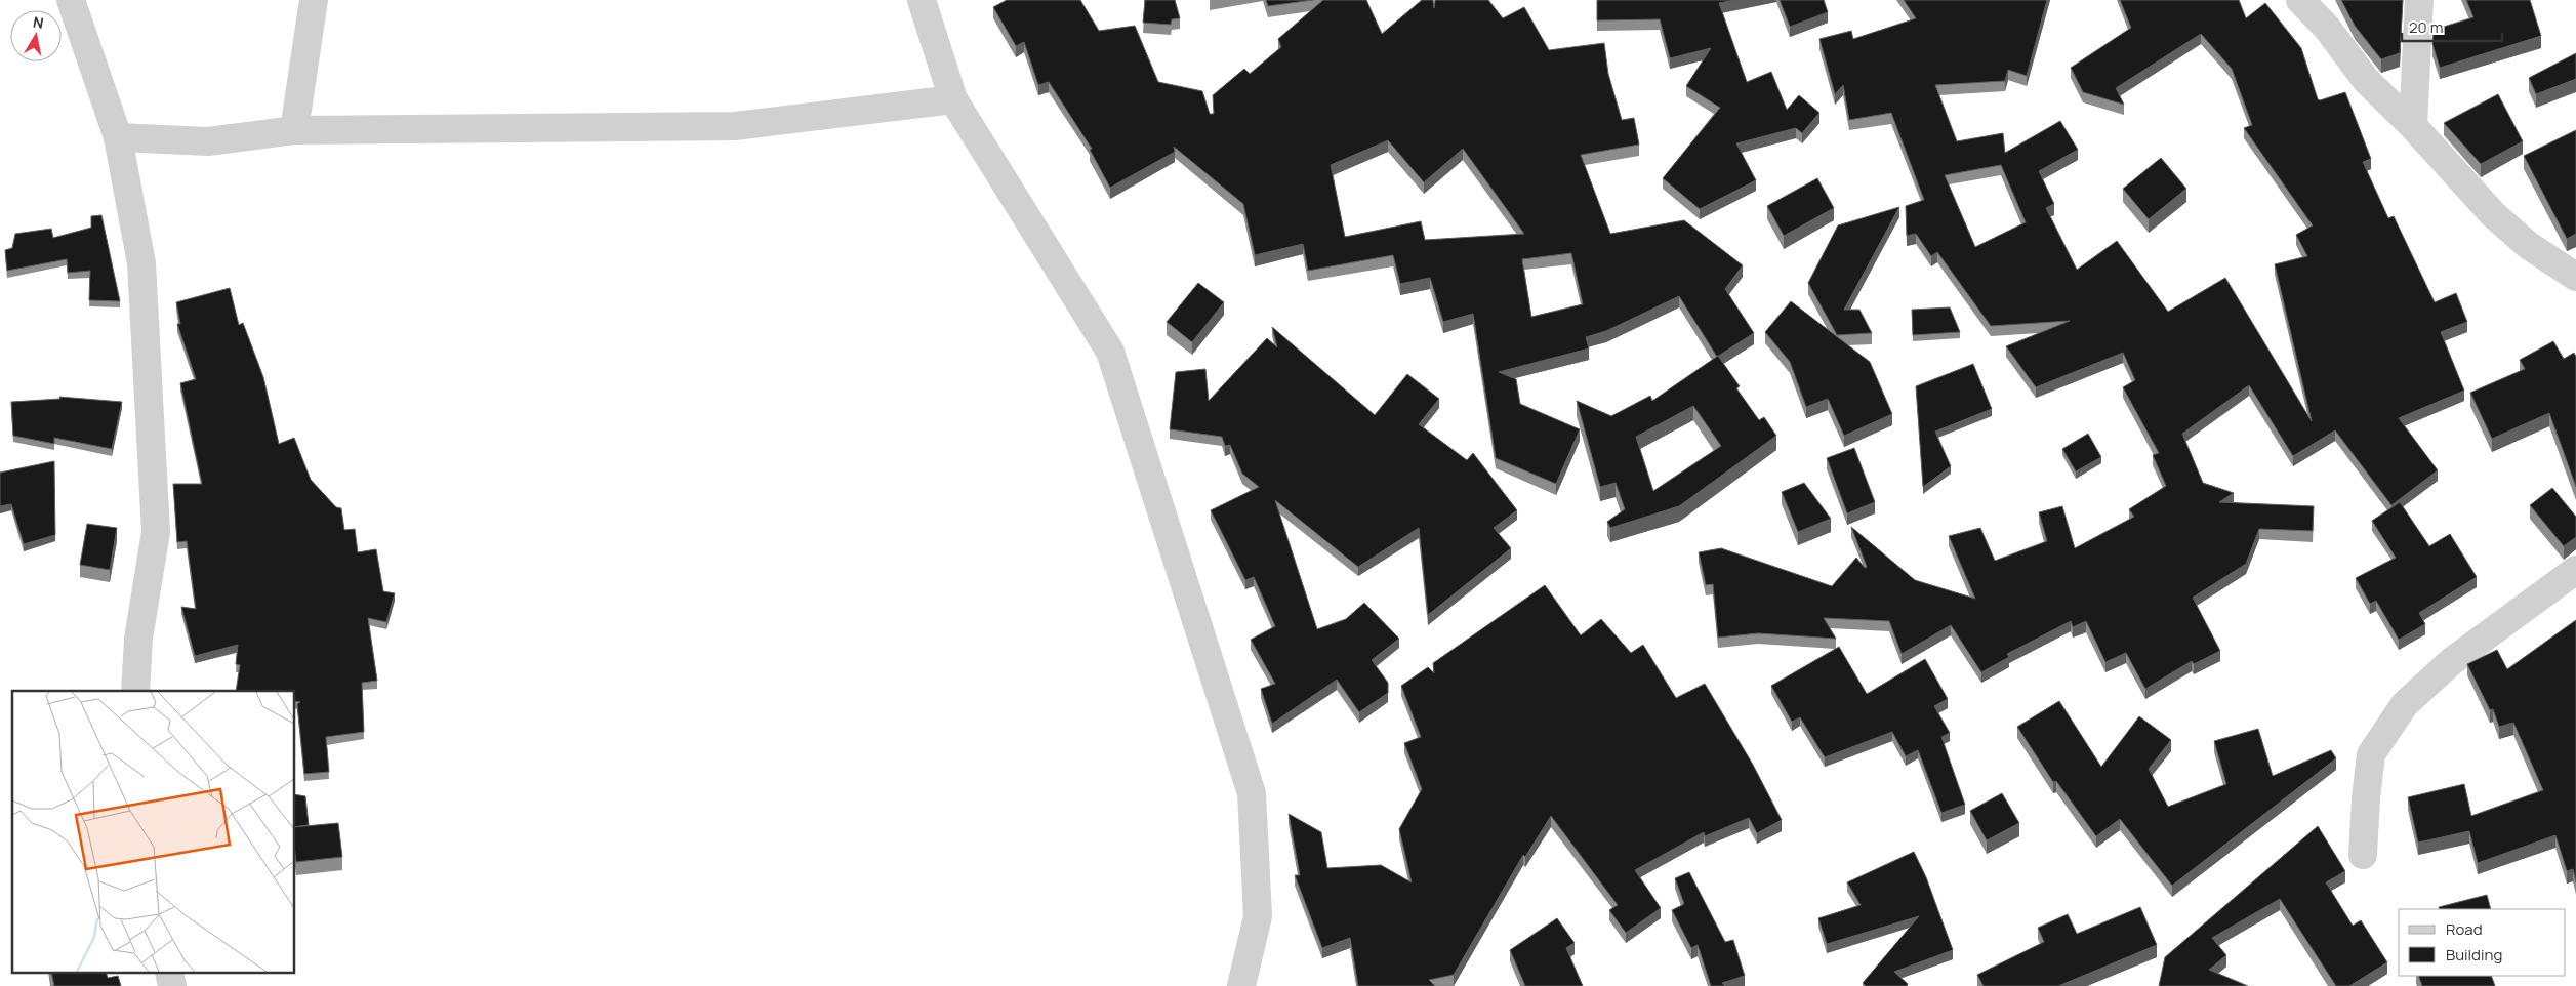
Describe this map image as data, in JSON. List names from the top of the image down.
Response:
{
  "legend": ["Road", "Building"],
  "scale_bar": "20 m",
  "north": "top"
}
